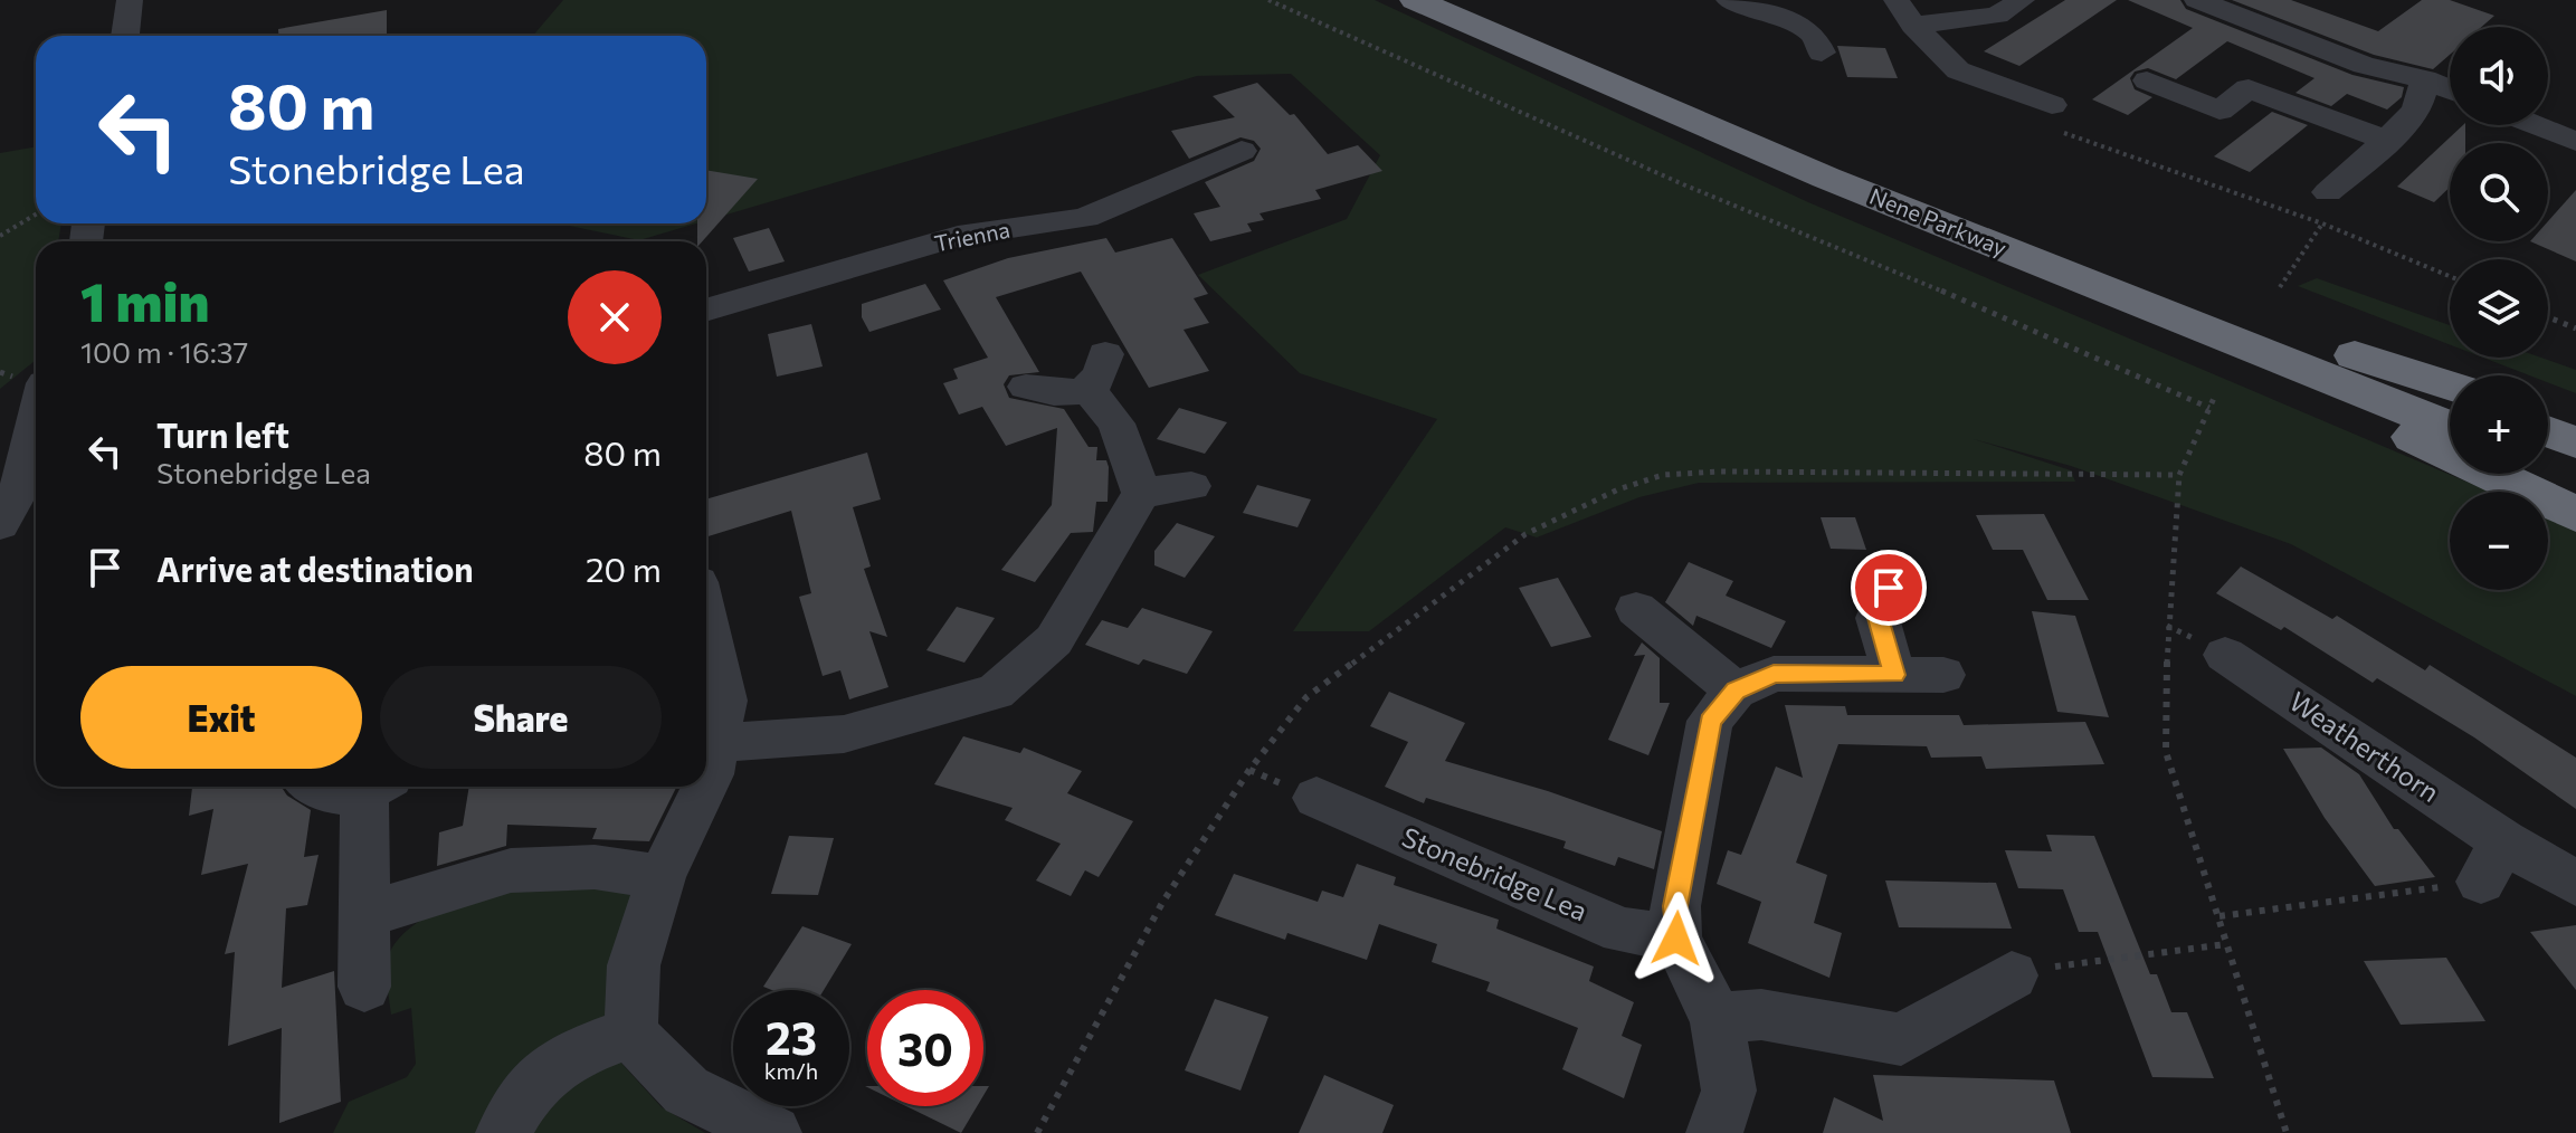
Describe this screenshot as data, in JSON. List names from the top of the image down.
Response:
{
  "streets": {
    "highway": ["Nene Parkway"],
    "street": ["Trienna", "Weatherthorn", "Stonebridge Lea"]
  },
  "page": {
    "map_buttons": ["+", "−"],
    "turn": ["80 m", "Stonebridge Lea"],
    "heading": ["1 min", "100 m · 16:37"],
    "list": [
      {
        "name": "Turn left",
        "note": "Stonebridge Lea",
        "value": "80 m"
      },
      {
        "name": "Arrive at destination",
        "value": "20 m"
      }
    ],
    "buttons": ["Exit", "Share"],
    "speed": "23 km/h",
    "limit": "30"
  }
}
